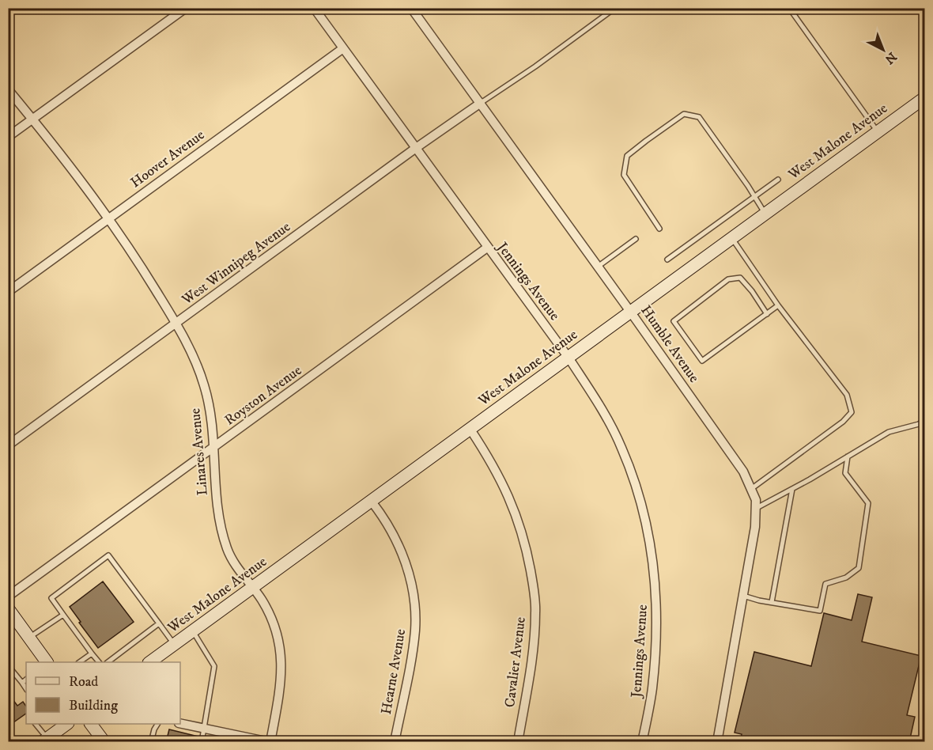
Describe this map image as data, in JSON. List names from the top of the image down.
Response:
{
  "streets": {
    "street": [
      "West Malone Avenue",
      "Hoover Avenue",
      "West Winnipeg Avenue",
      "Jennings Avenue",
      "Humble Avenue",
      "Royston Avenue",
      "Linares Avenue",
      "Cavalier Avenue",
      "Hearne Avenue"
    ]
  },
  "crossings": [
    ["West Malone Avenue", "Jennings Avenue"],
    ["West Malone Avenue", "Humble Avenue"],
    ["West Malone Avenue", "Linares Avenue"],
    ["West Malone Avenue", "Cavalier Avenue"],
    ["West Malone Avenue", "Hearne Avenue"],
    ["Hoover Avenue", "Jennings Avenue"],
    ["Hoover Avenue", "Linares Avenue"],
    ["West Winnipeg Avenue", "Jennings Avenue"],
    ["West Winnipeg Avenue", "Humble Avenue"],
    ["West Winnipeg Avenue", "Linares Avenue"],
    ["Jennings Avenue", "Royston Avenue"],
    ["Royston Avenue", "Linares Avenue"]
  ],
  "legend": ["Road", "Building"],
  "north": "bottom right"
}
